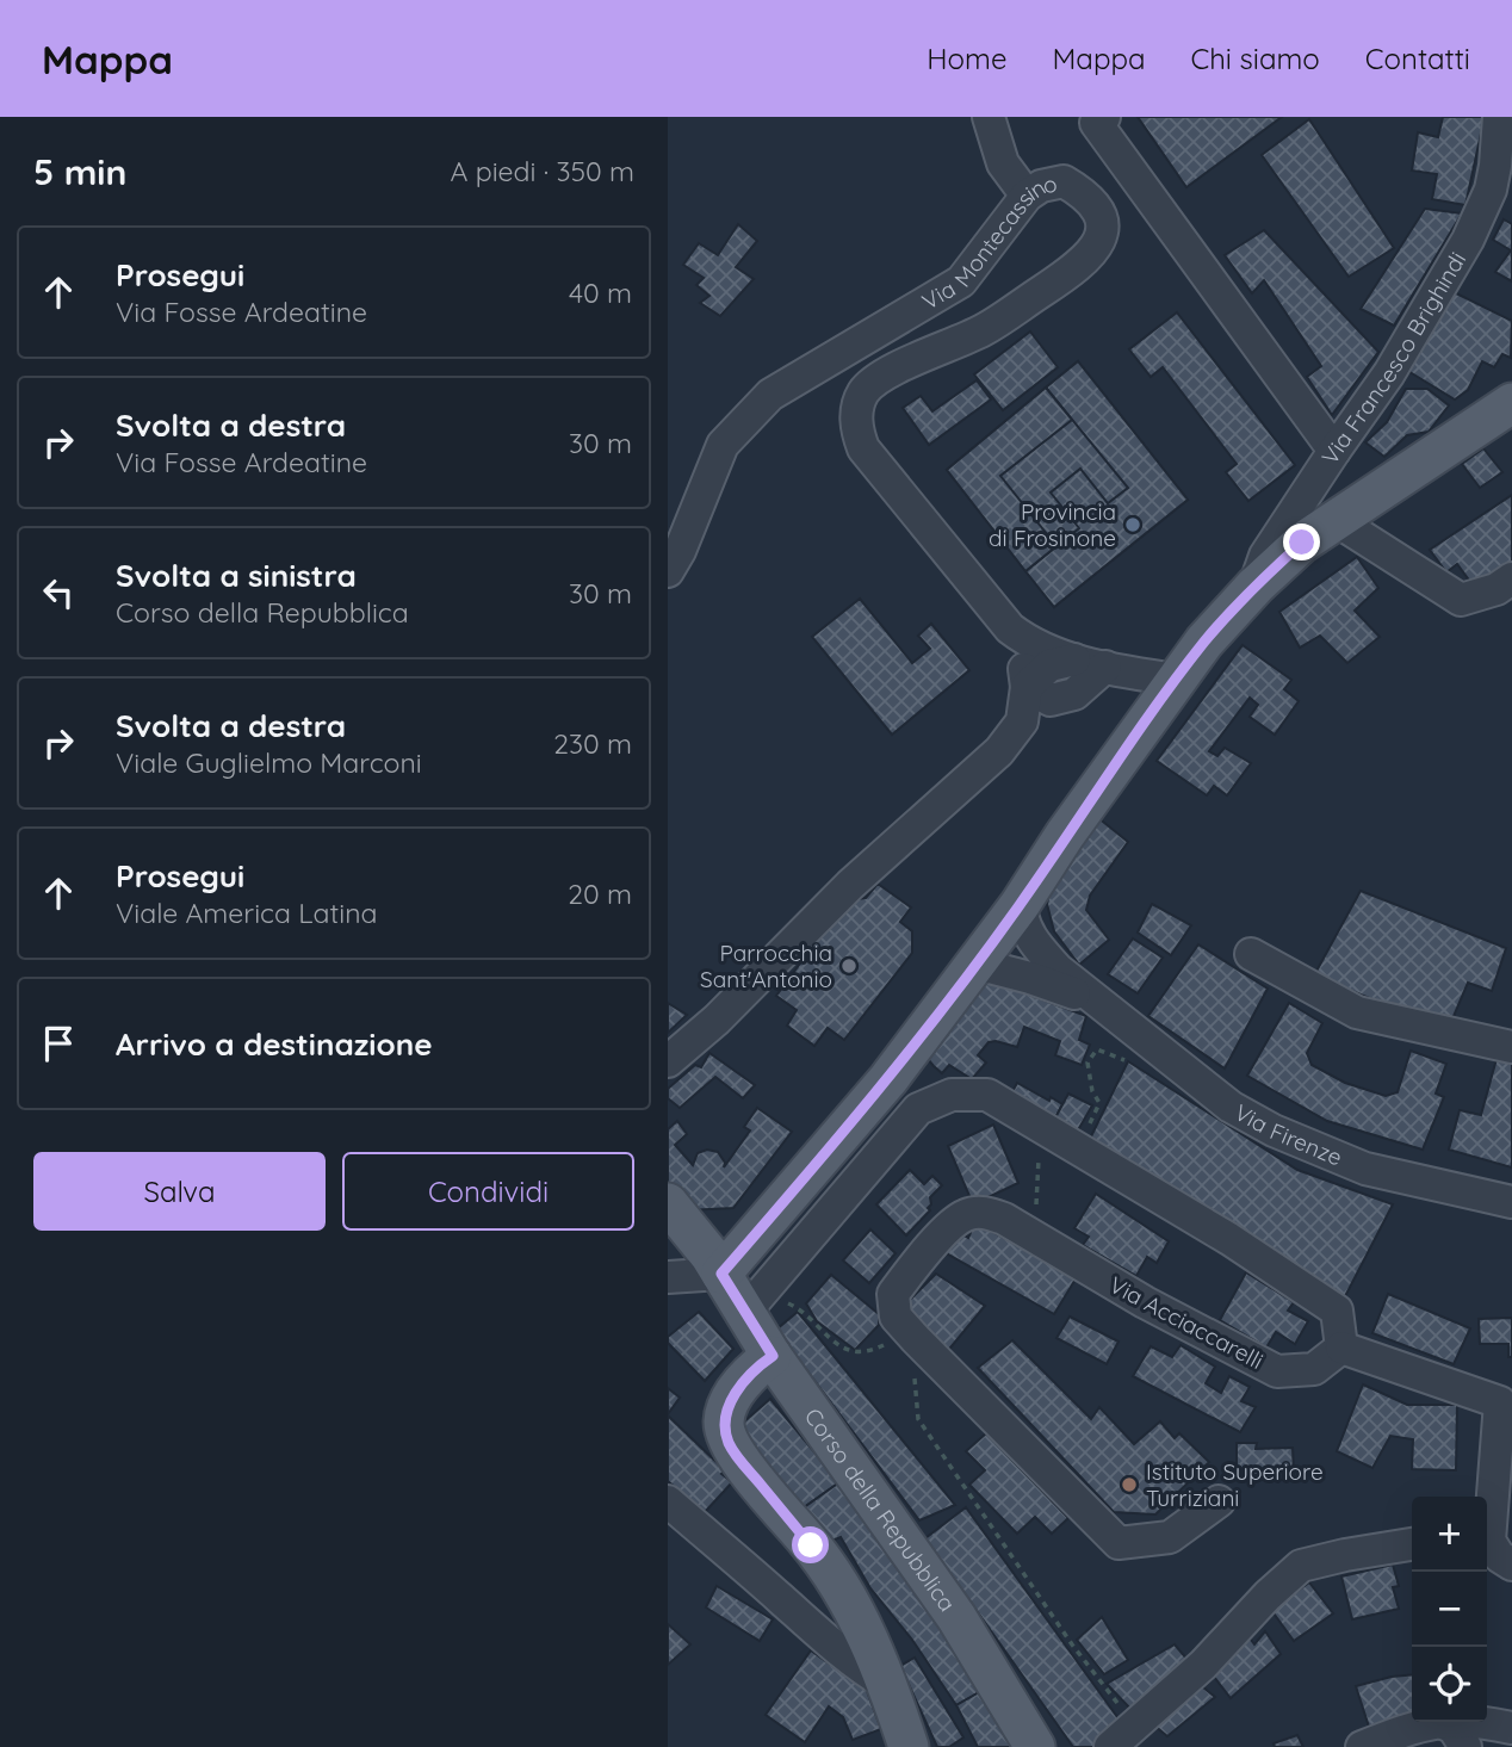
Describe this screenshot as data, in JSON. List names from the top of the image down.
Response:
{
  "streets": {
    "main road": ["Corso della Repubblica"],
    "street": [
      "Via Montecassino",
      "Via Francesco Brighindi",
      "Via Firenze",
      "Via Acciaccarelli"
    ]
  },
  "places": ["Provincia di Frosinone", "Parrocchia Sant'Antonio", "Istituto Superiore Turriziani"],
  "page": {
    "header": "Mappa",
    "nav": [
      "Home",
      "Mappa",
      "Chi siamo",
      "Contatti"
    ],
    "heading": ["5 min", "A piedi · 350 m"],
    "list": [
      ["Prosegui", "Via Fosse Ardeatine", "40 m"],
      ["Svolta a destra", "Via Fosse Ardeatine", "30 m"],
      ["Svolta a sinistra", "Corso della Repubblica", "30 m"],
      ["Svolta a destra", "Viale Guglielmo Marconi", "230 m"],
      ["Prosegui", "Viale America Latina", "20 m"],
      "Arrivo a destinazione"
    ],
    "buttons": ["Salva", "Condividi"],
    "map_buttons": ["+", "−"]
  }
}
